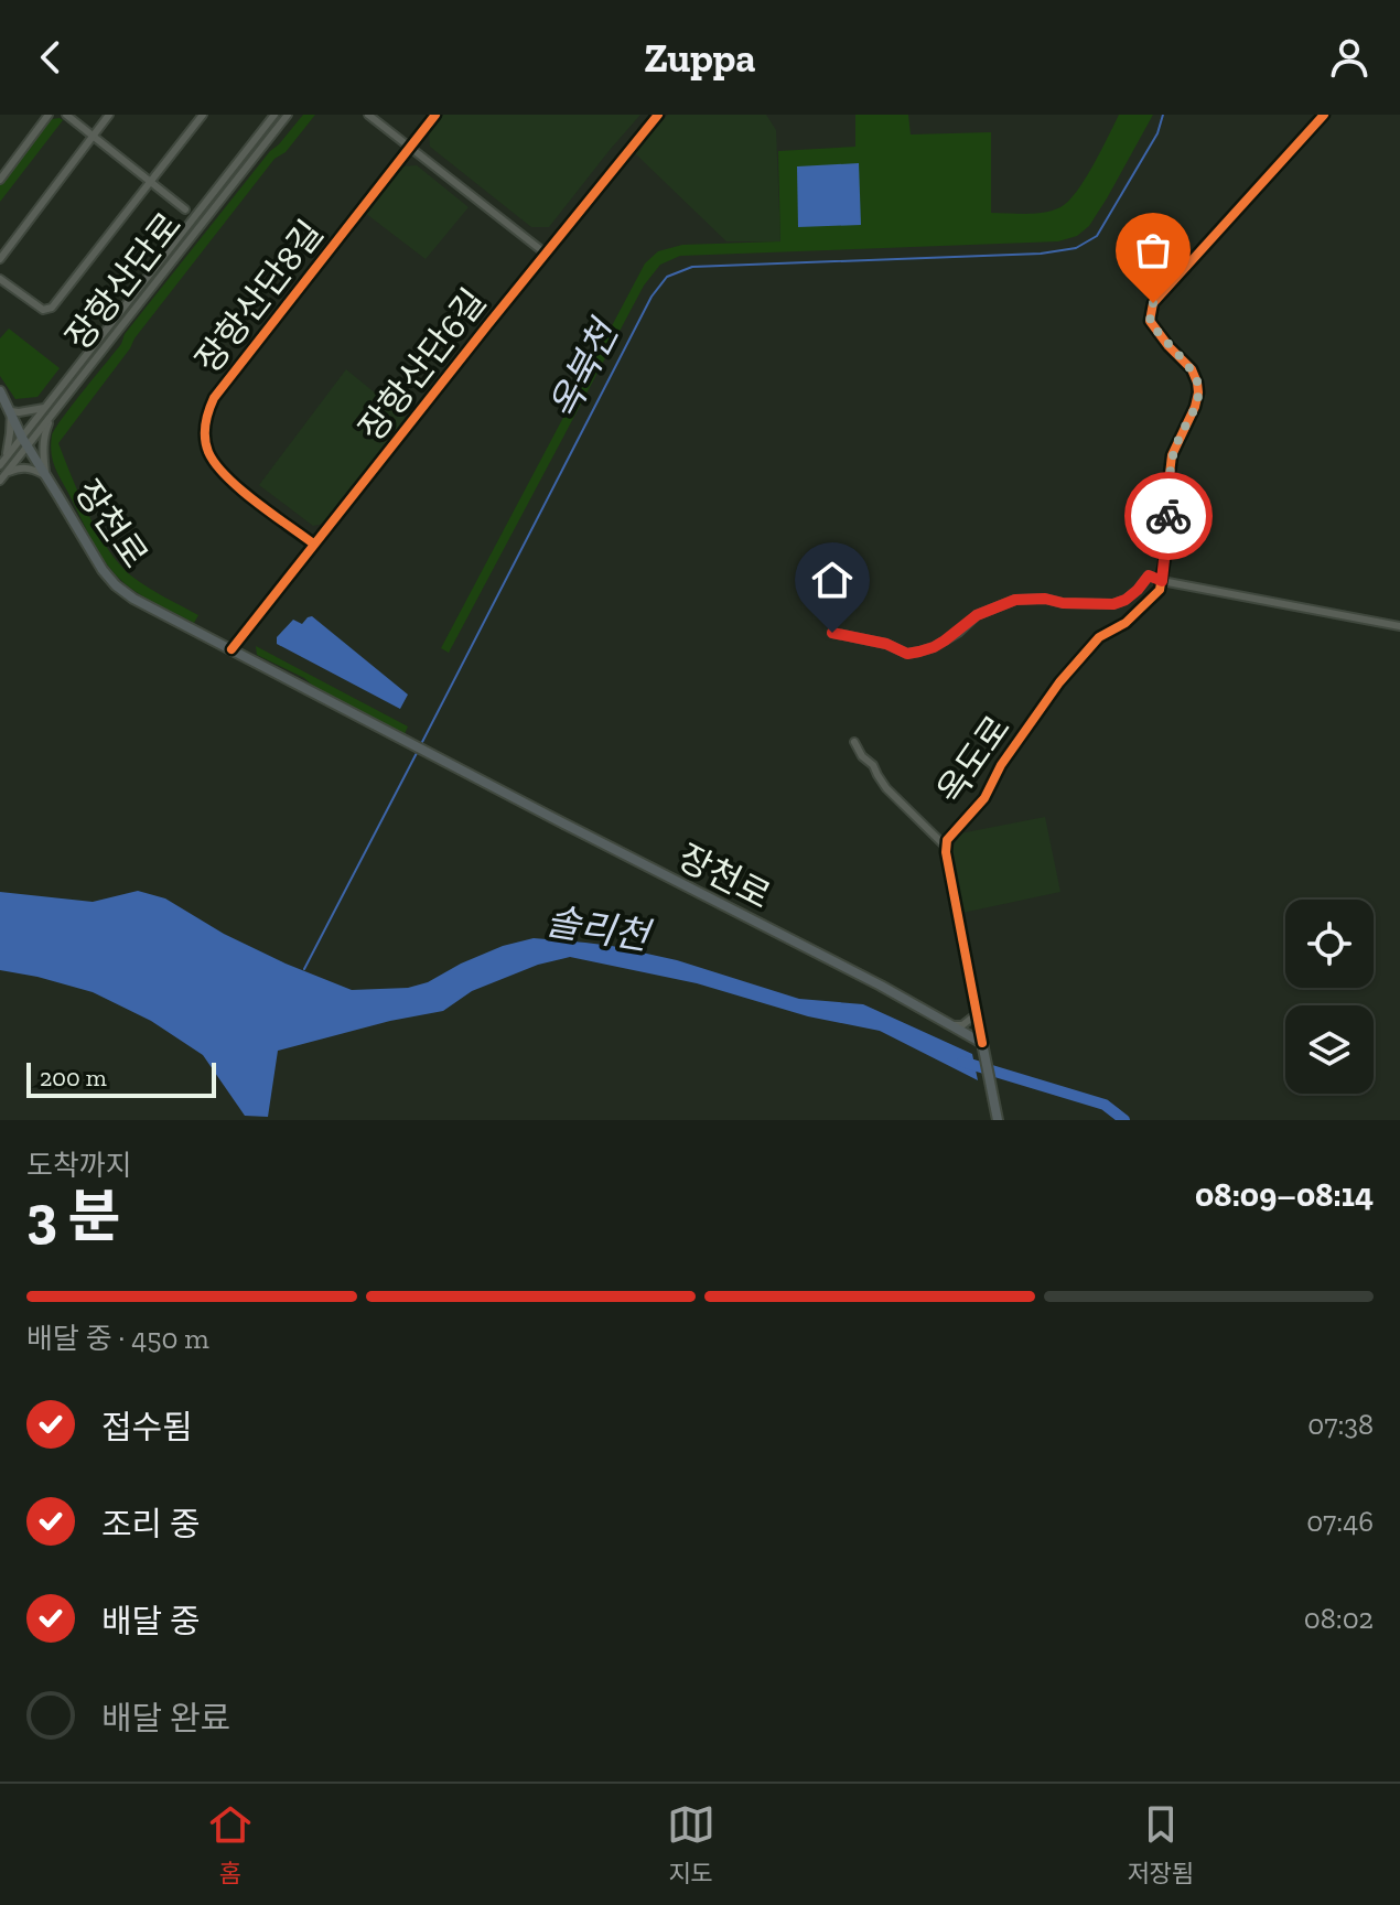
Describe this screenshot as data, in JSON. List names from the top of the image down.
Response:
{
  "streets": {
    "main road": ["장천로"],
    "street": [
      "장항산단로",
      "장항산단8길",
      "장항산단6길",
      "옥도로"
    ]
  },
  "crossings": [
    ["장항산단로", "장천로"],
    ["장항산단8길", "장항산단6길"],
    ["장항산단6길", "장천로"],
    ["장천로", "옥도로"]
  ],
  "water": ["옥북천", "솔리천"],
  "scale_bar": "200 m",
  "page": {
    "header": "Zuppa",
    "scale": "200 m",
    "heading": ["3 분", "도착까지", "08:09–08:14"],
    "bar": "배달 중 · 450 m",
    "list": [
      ["접수됨", "07:38"],
      ["조리 중", "07:46"],
      ["배달 중", "08:02"],
      "배달 완료"
    ],
    "tabs": ["홈", "지도", "저장됨"]
  }
}
